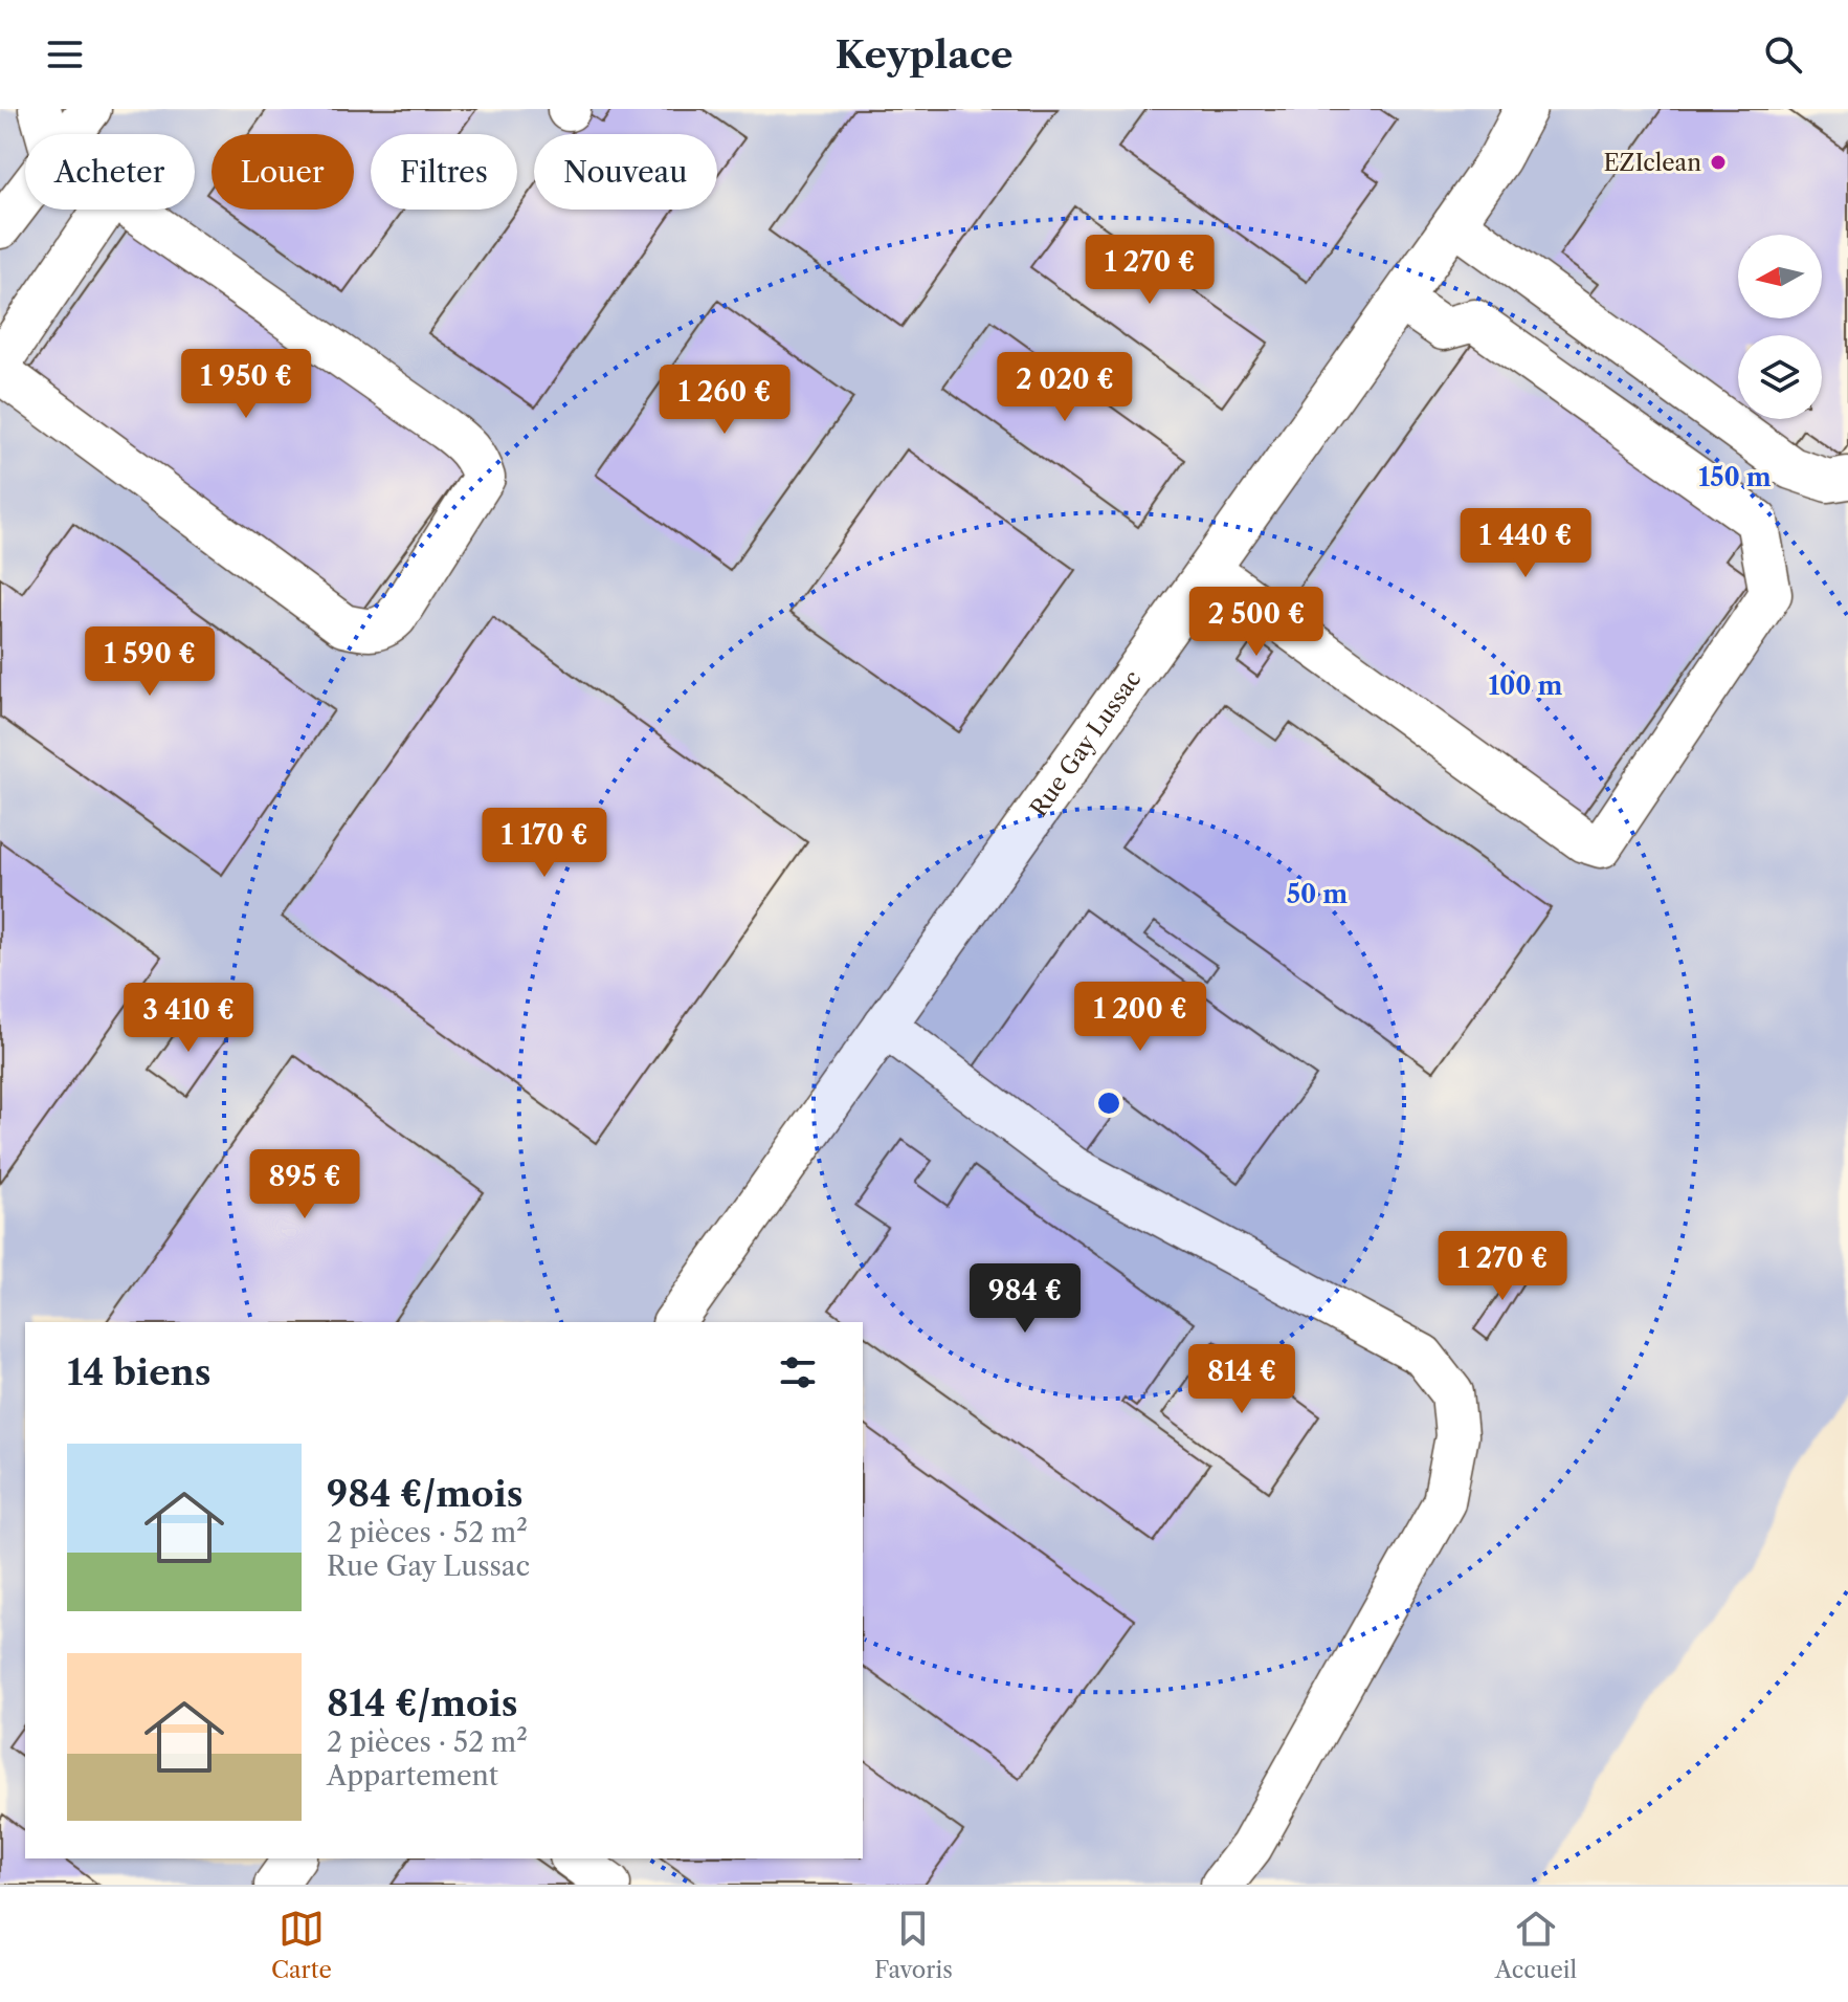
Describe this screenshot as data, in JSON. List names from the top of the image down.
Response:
{
  "streets": {
    "street": ["Rue Gay Lussac"]
  },
  "places": ["EZIclean"],
  "north": "left",
  "page": {
    "header": "Keyplace",
    "chip": [
      "Acheter",
      "Louer",
      "Filtres",
      "Nouveau"
    ],
    "price": [
      "1 270 €",
      "1 950 €",
      "2 020 €",
      "1 260 €",
      "1 440 €",
      "2 500 €",
      "1 590 €",
      "1 170 €",
      "1 200 €",
      "3 410 €",
      "895 €",
      "1 270 €",
      "984 €",
      "814 €"
    ],
    "heading": "14 biens",
    "list": [
      {
        "name": "984 €/mois",
        "note": "2 pièces · 52 m² · Rue Gay Lussac"
      },
      {
        "name": "814 €/mois",
        "note": "2 pièces · 52 m² · Appartement"
      }
    ],
    "tabs": ["Carte", "Favoris", "Accueil"]
  },
  "rings": ["150 m", "100 m", "50 m"]
}
